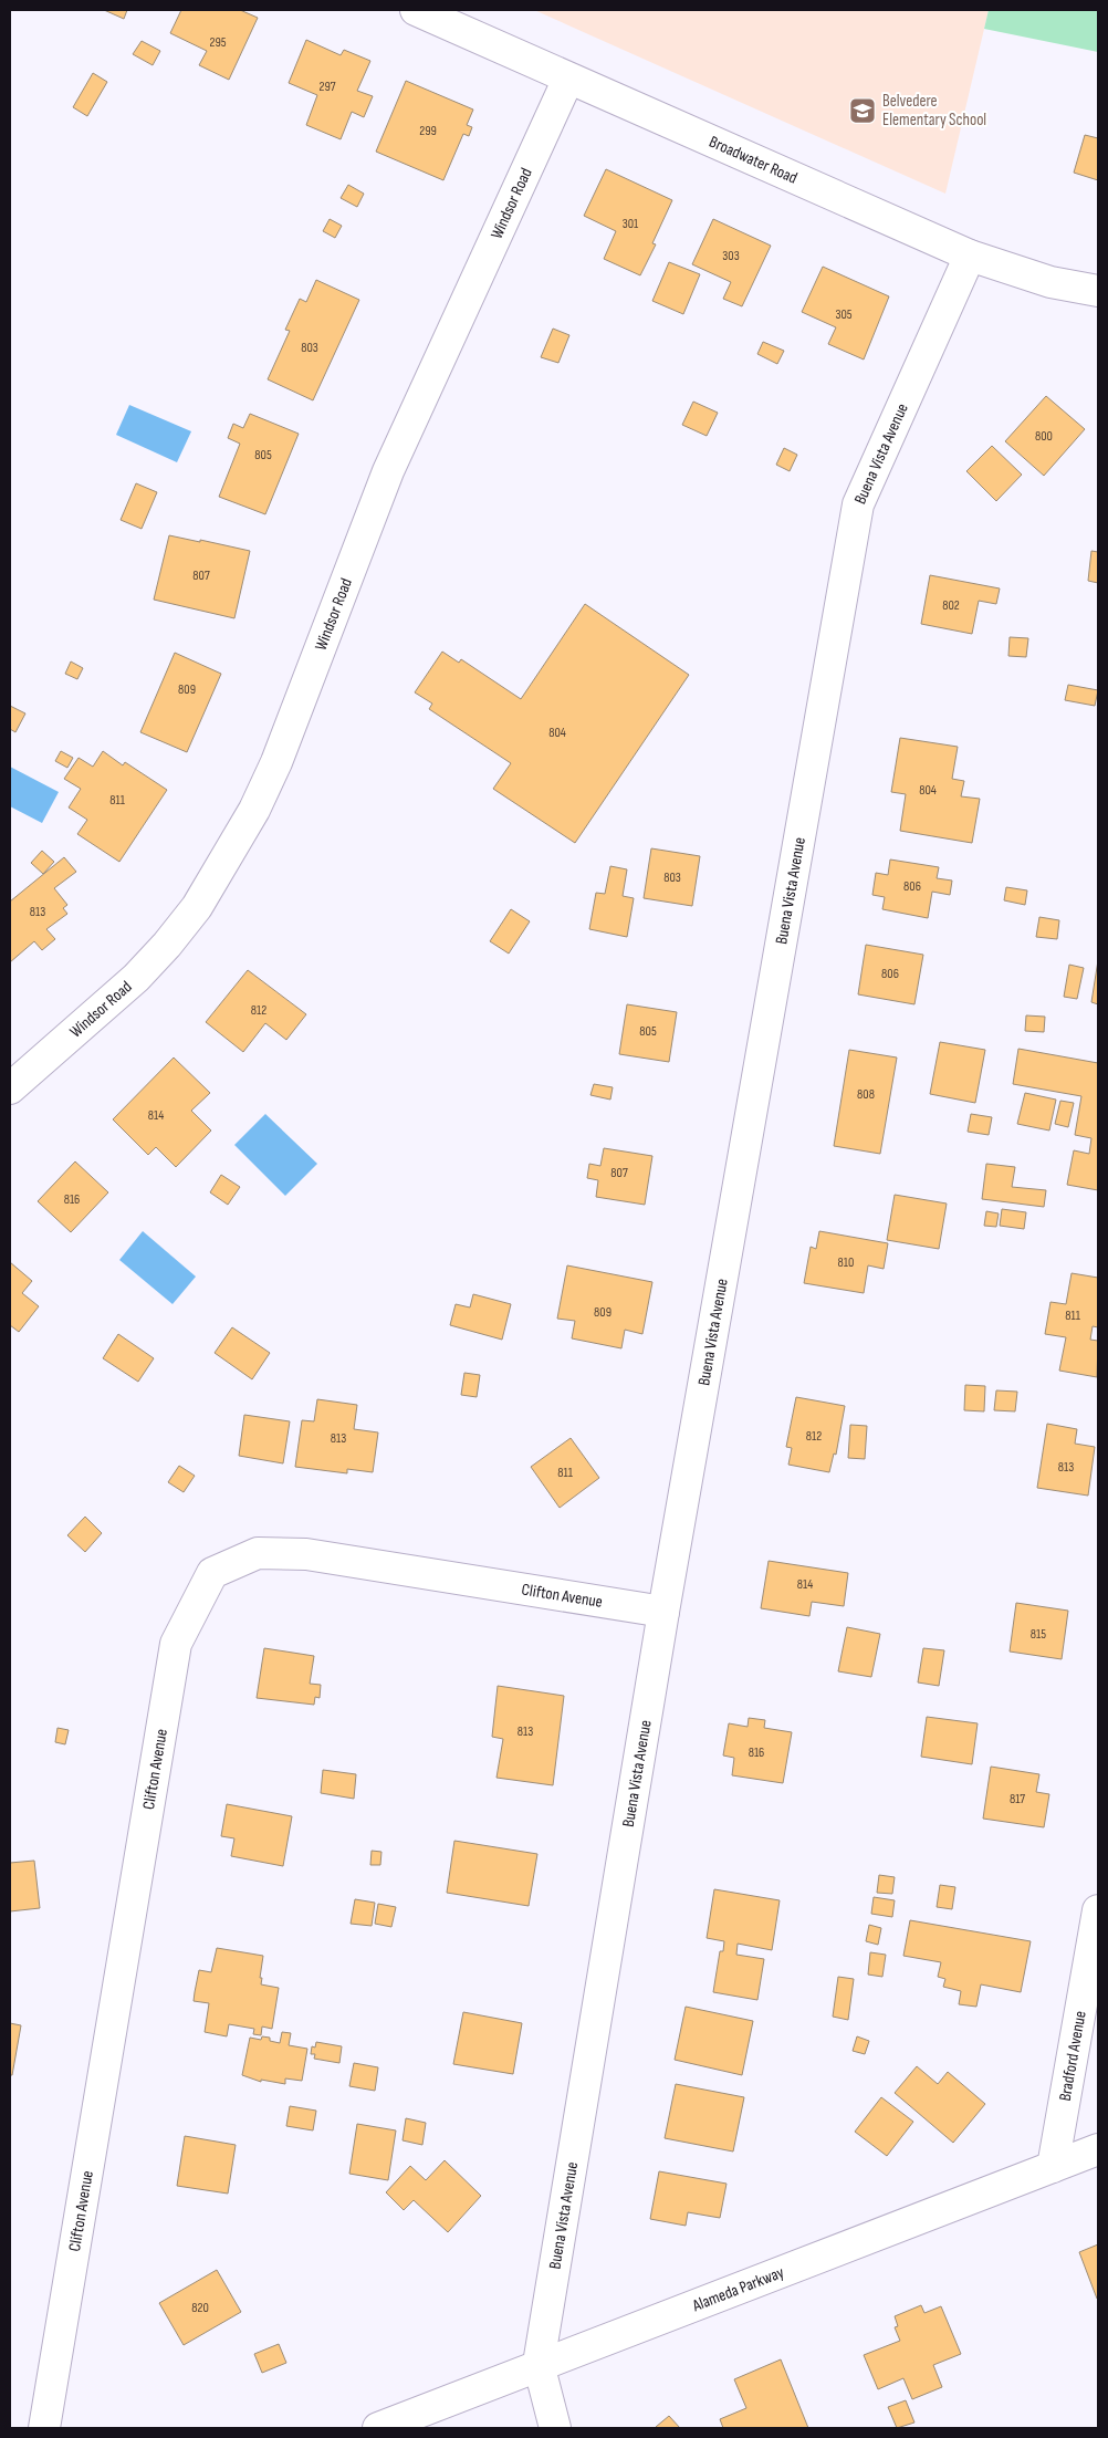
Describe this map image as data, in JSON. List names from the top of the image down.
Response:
{
  "streets": {
    "street": [
      "Broadwater Road",
      "Windsor Road",
      "Buena Vista Avenue",
      "Clifton Avenue",
      "Bradford Avenue",
      "Alameda Parkway"
    ]
  },
  "crossings": [
    ["Broadwater Road", "Windsor Road"],
    ["Broadwater Road", "Buena Vista Avenue"],
    ["Buena Vista Avenue", "Clifton Avenue"],
    ["Buena Vista Avenue", "Alameda Parkway"],
    ["Bradford Avenue", "Alameda Parkway"]
  ],
  "places": {
    "school or university": ["Belvedere Elementary School"]
  },
  "house_numbers": [
    "295",
    "297",
    "299",
    "301",
    "303",
    "305",
    "803",
    "800",
    "805",
    "807",
    "802",
    "809",
    "804",
    "804",
    "811",
    "803",
    "806",
    "813",
    "806",
    "812",
    "805",
    "808",
    "814",
    "807",
    "816",
    "810",
    "809",
    "811",
    "812",
    "813",
    "813",
    "811",
    "814",
    "815",
    "813",
    "816",
    "817",
    "820"
  ]
}
